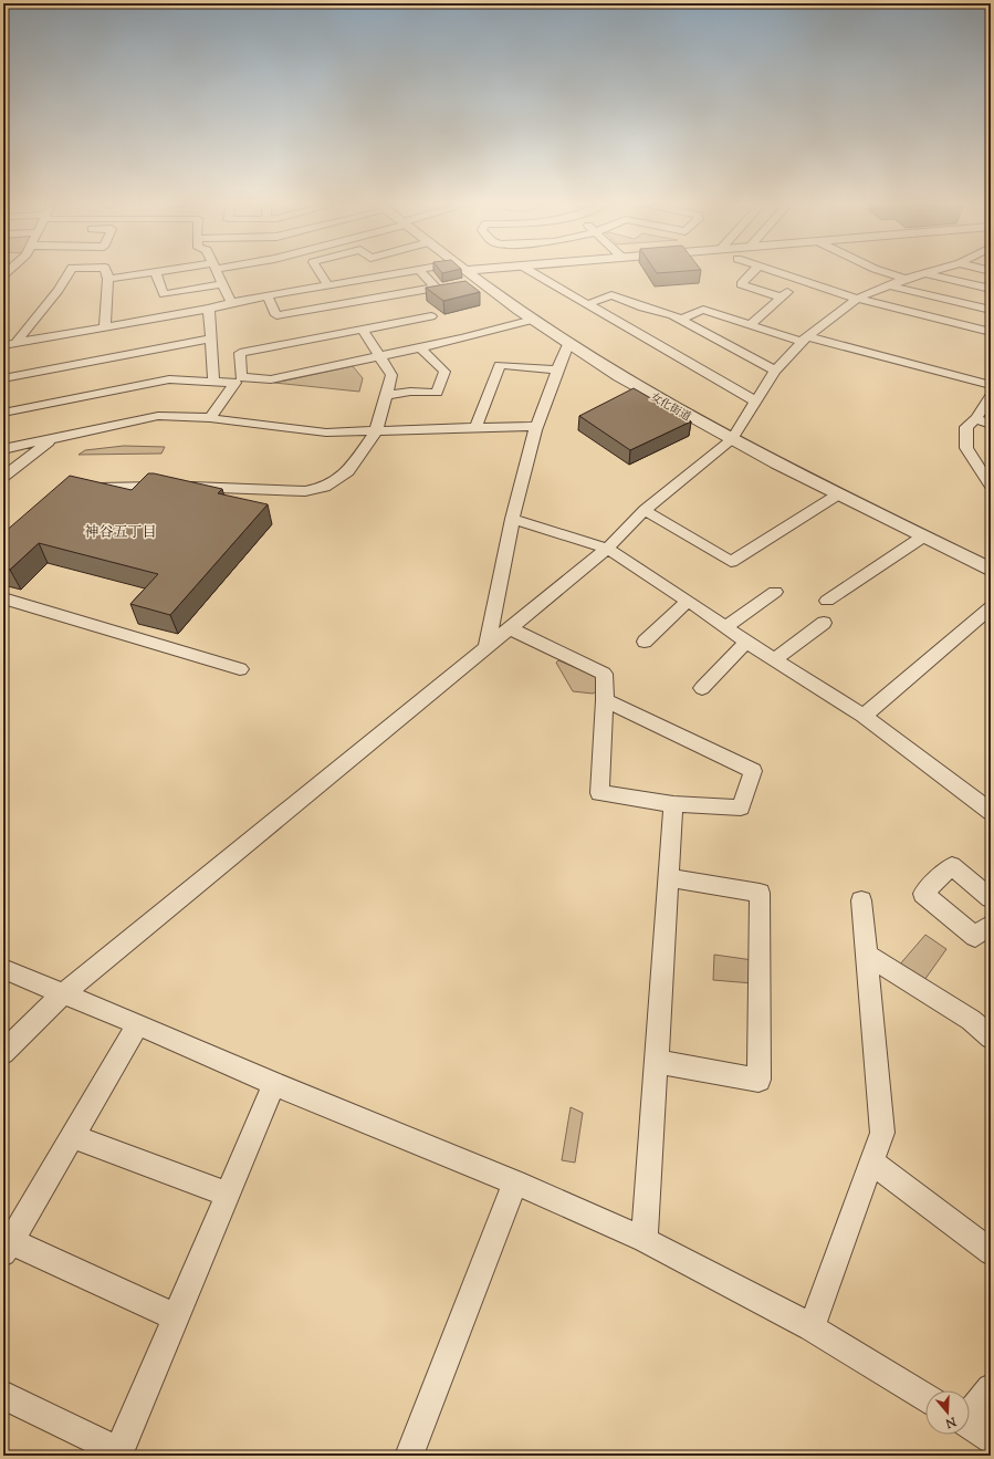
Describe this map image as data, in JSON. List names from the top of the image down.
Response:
{
  "streets": {
    "street": ["女化街道"]
  },
  "districts": ["神谷五丁目"],
  "north": "bottom"
}
